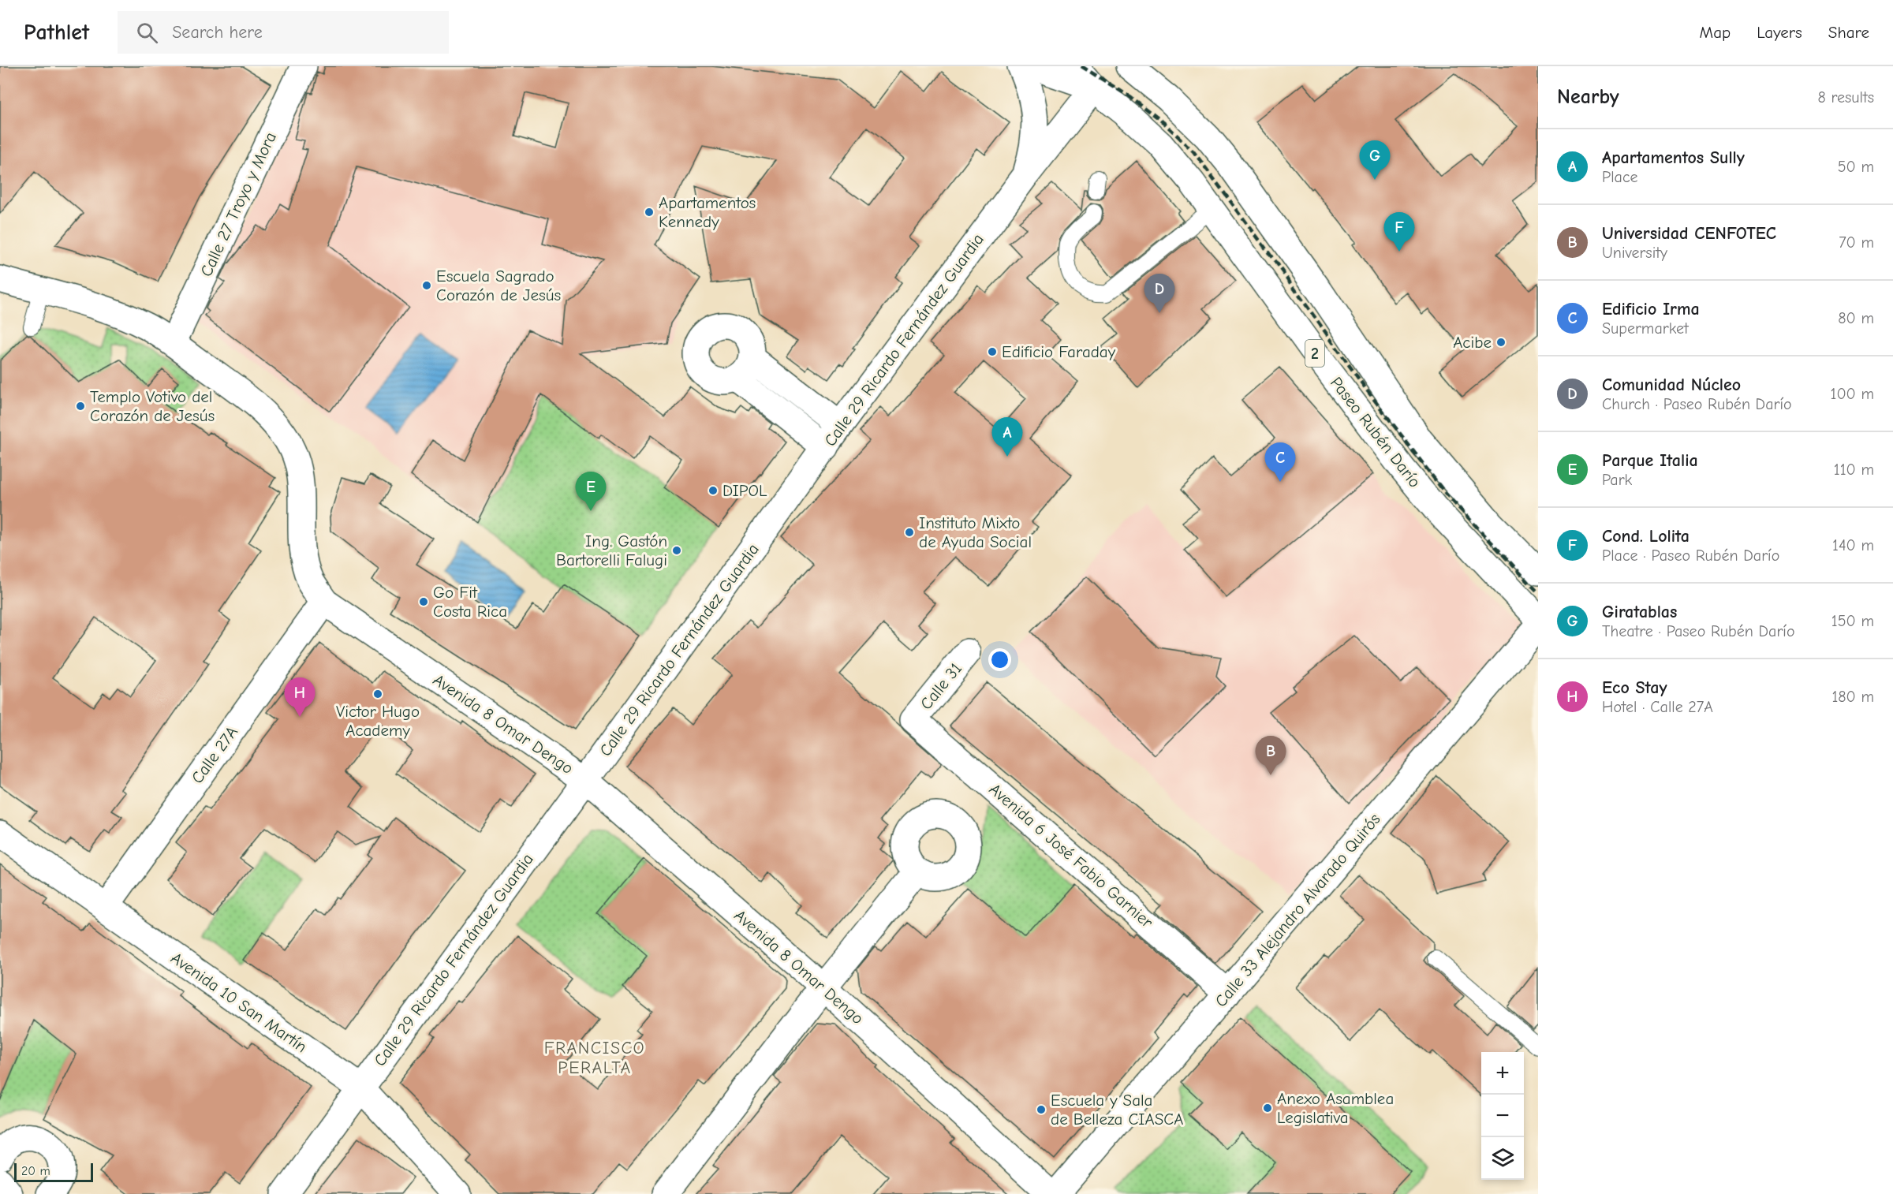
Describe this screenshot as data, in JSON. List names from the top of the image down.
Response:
{
  "streets": {
    "main road": [
      "Calle 27 Troyo y Mora",
      "Calle 29 Ricardo Fernández Guardia",
      "2",
      "Paseo Rubén Darío",
      "Calle 31",
      "Avenida 8 Omar Dengo",
      "Calle 27A",
      "Avenida 6 José Fabio Garnier",
      "Calle 33 Alejandro Alvarado Quirós",
      "Avenida 10 San Martín"
    ]
  },
  "crossings": [
    ["Calle 27 Troyo y Mora", "Avenida 8 Omar Dengo"],
    ["Calle 29 Ricardo Fernández Guardia", "2"],
    ["Calle 29 Ricardo Fernández Guardia", "Paseo Rubén Darío"],
    ["Calle 29 Ricardo Fernández Guardia", "Avenida 8 Omar Dengo"],
    ["Calle 29 Ricardo Fernández Guardia", "Avenida 10 San Martín"],
    ["2", "Paseo Rubén Darío"],
    ["Calle 31", "Avenida 6 José Fabio Garnier"],
    ["Avenida 8 Omar Dengo", "Calle 27A"],
    ["Calle 27A", "Avenida 10 San Martín"],
    ["Avenida 6 José Fabio Garnier", "Calle 33 Alejandro Alvarado Quirós"]
  ],
  "districts": ["FRANCISCO PERALTA"],
  "places": [
    "Apartamentos Kennedy",
    "Escuela Sagrado Corazón de Jesús",
    "Acibe",
    "Edificio Faraday",
    "Templo Votivo del Corazón de Jesús",
    "DIPOL",
    "Instituto Mixto de Ayuda Social",
    "Ing. Gastón Bartorelli Falugi",
    "Go Fit Costa Rica",
    "Victor Hugo Academy",
    "Anexo Asamblea Legislativa",
    "Escuela y Sala de Belleza CIASCA"
  ],
  "scale_bar": "20 m",
  "page": {
    "header": "Pathlet",
    "search": "Search here",
    "nav": ["Map", "Layers", "Share"],
    "heading": ["Nearby", "8 results"],
    "list": [
      {
        "mark": "A",
        "name": "Apartamentos Sully",
        "note": "Place",
        "value": "50 m"
      },
      {
        "mark": "B",
        "name": "Universidad CENFOTEC",
        "note": "University",
        "value": "70 m"
      },
      {
        "mark": "C",
        "name": "Edificio Irma",
        "note": "Supermarket",
        "value": "80 m"
      },
      {
        "mark": "D",
        "name": "Comunidad Núcleo",
        "note": "Church · Paseo Rubén Darío",
        "value": "100 m"
      },
      {
        "mark": "E",
        "name": "Parque Italia",
        "note": "Park",
        "value": "110 m"
      },
      {
        "mark": "F",
        "name": "Cond. Lolita",
        "note": "Place · Paseo Rubén Darío",
        "value": "140 m"
      },
      {
        "mark": "G",
        "name": "Giratablas",
        "note": "Theatre · Paseo Rubén Darío",
        "value": "150 m"
      },
      {
        "mark": "H",
        "name": "Eco Stay",
        "note": "Hotel · Calle 27A",
        "value": "180 m"
      }
    ],
    "pins": [
      "G",
      "F",
      "D",
      "A",
      "C",
      "E",
      "H",
      "B"
    ],
    "map_buttons": ["+", "−"],
    "scale": "20 m"
  }
}
